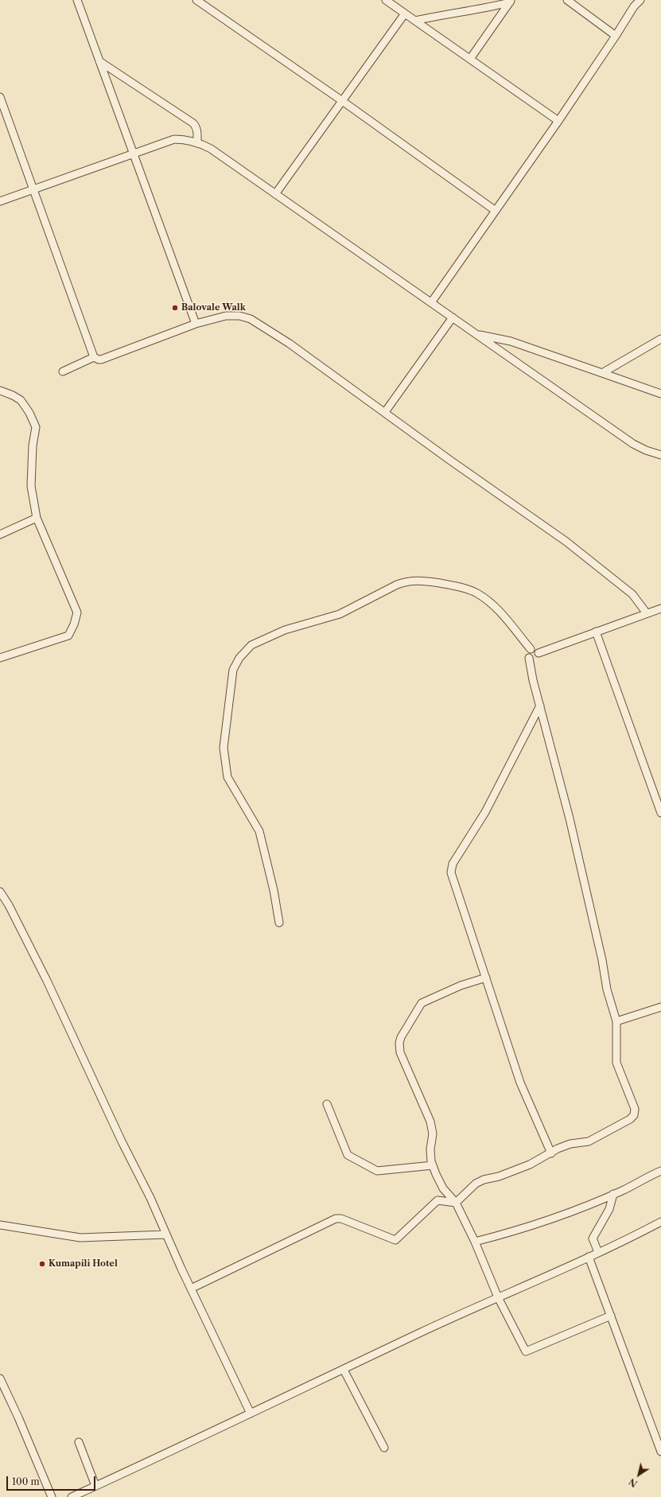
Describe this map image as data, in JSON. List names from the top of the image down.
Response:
{
  "places": ["Balovale Walk", "Kumapili Hotel"],
  "scale_bar": "100 m",
  "north": "bottom left"
}
